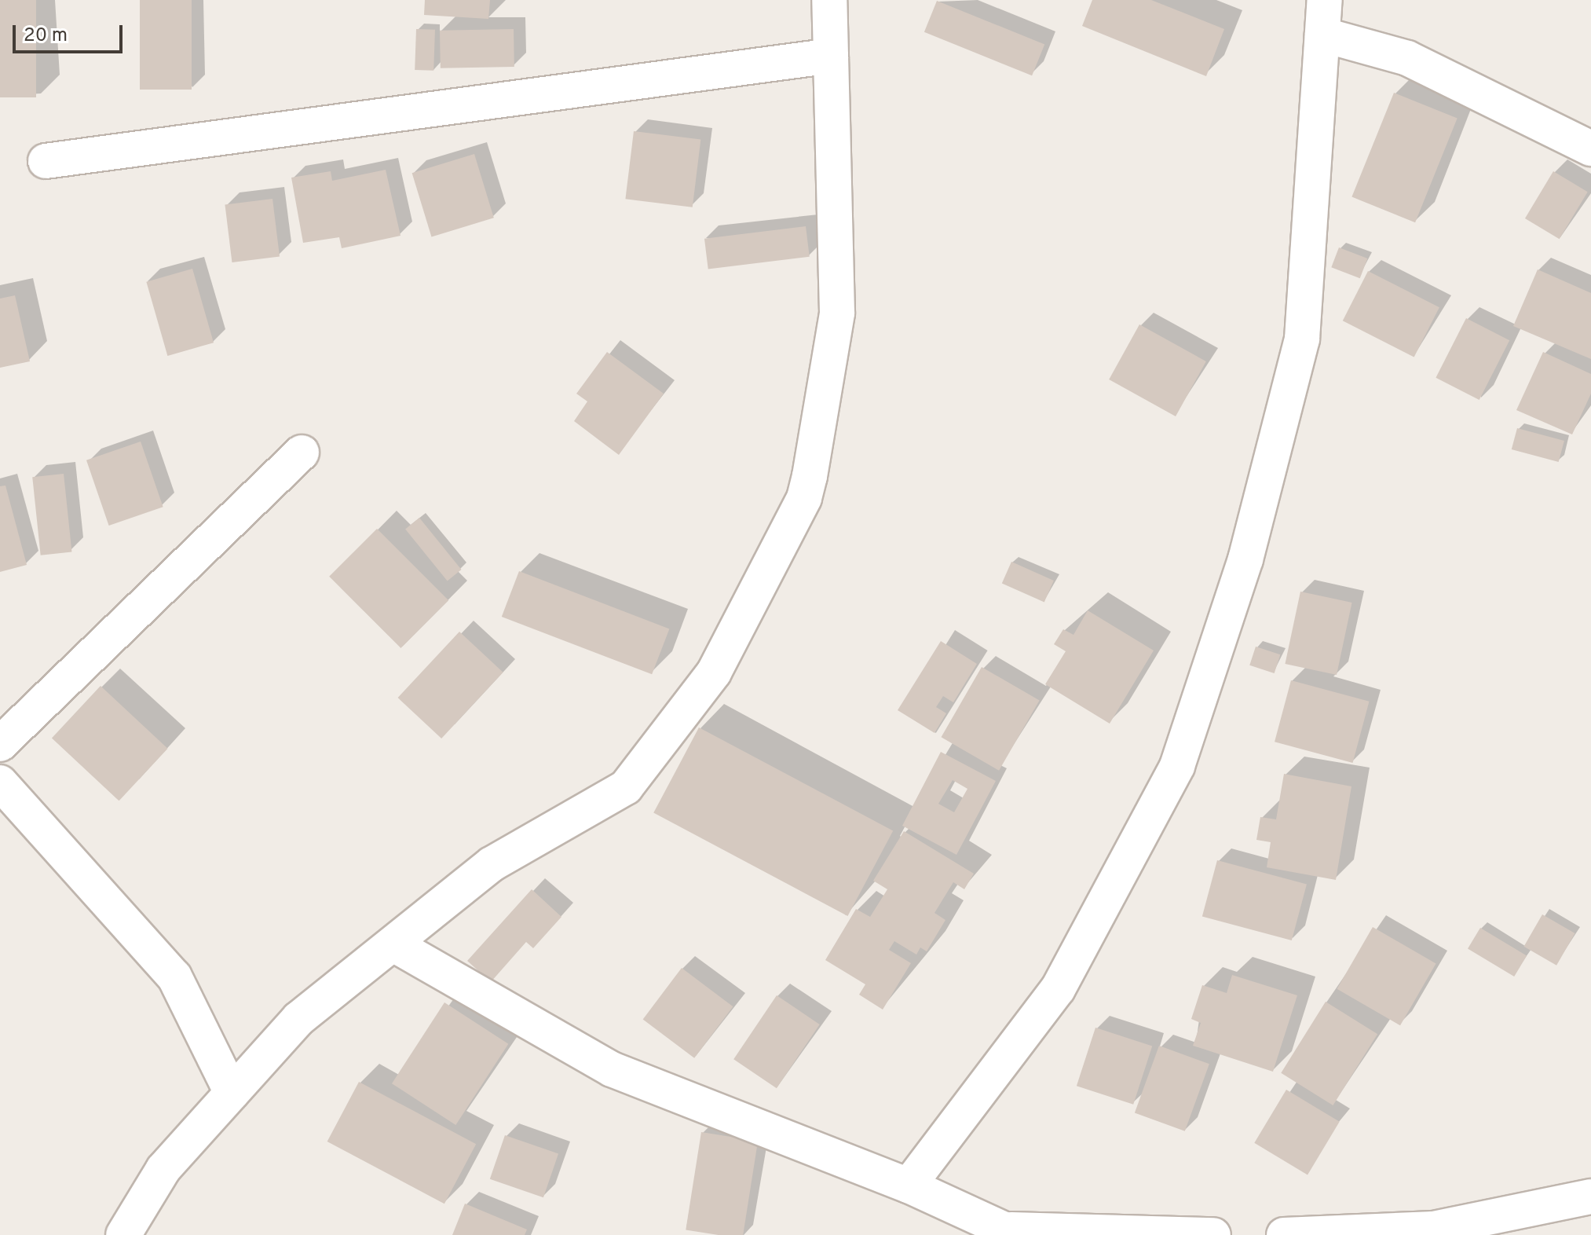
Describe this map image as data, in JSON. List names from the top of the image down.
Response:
{
  "scale_bar": "20 m"
}
